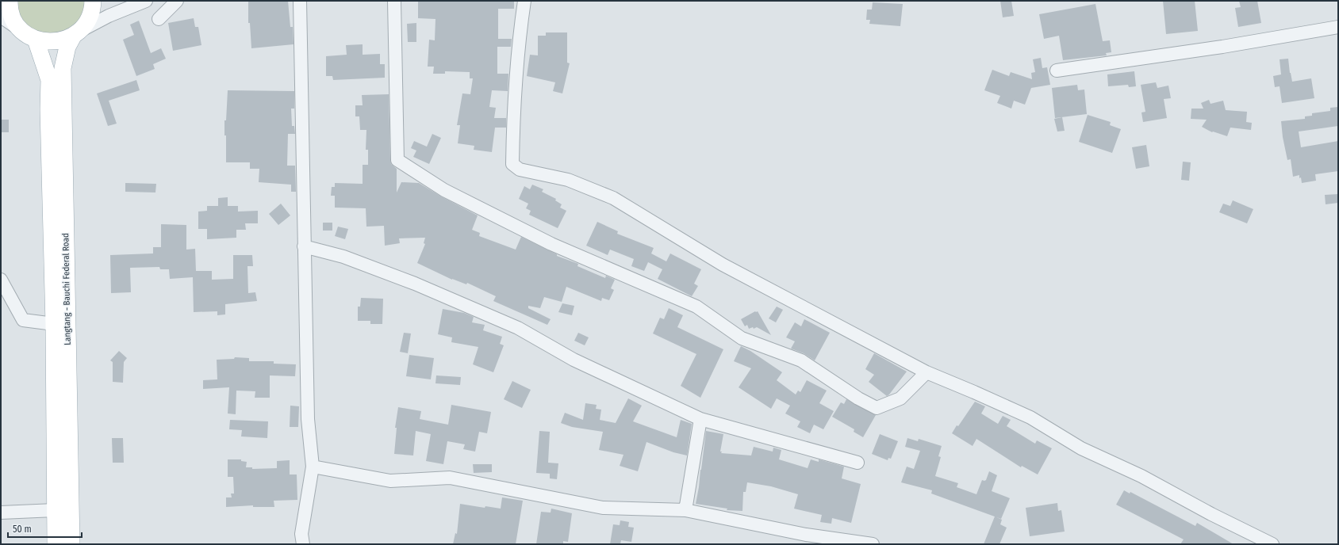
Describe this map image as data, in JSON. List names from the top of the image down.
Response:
{
  "streets": {
    "main road": ["Langtang - Bauchi Federal Road"]
  },
  "scale_bar": "50 m"
}
